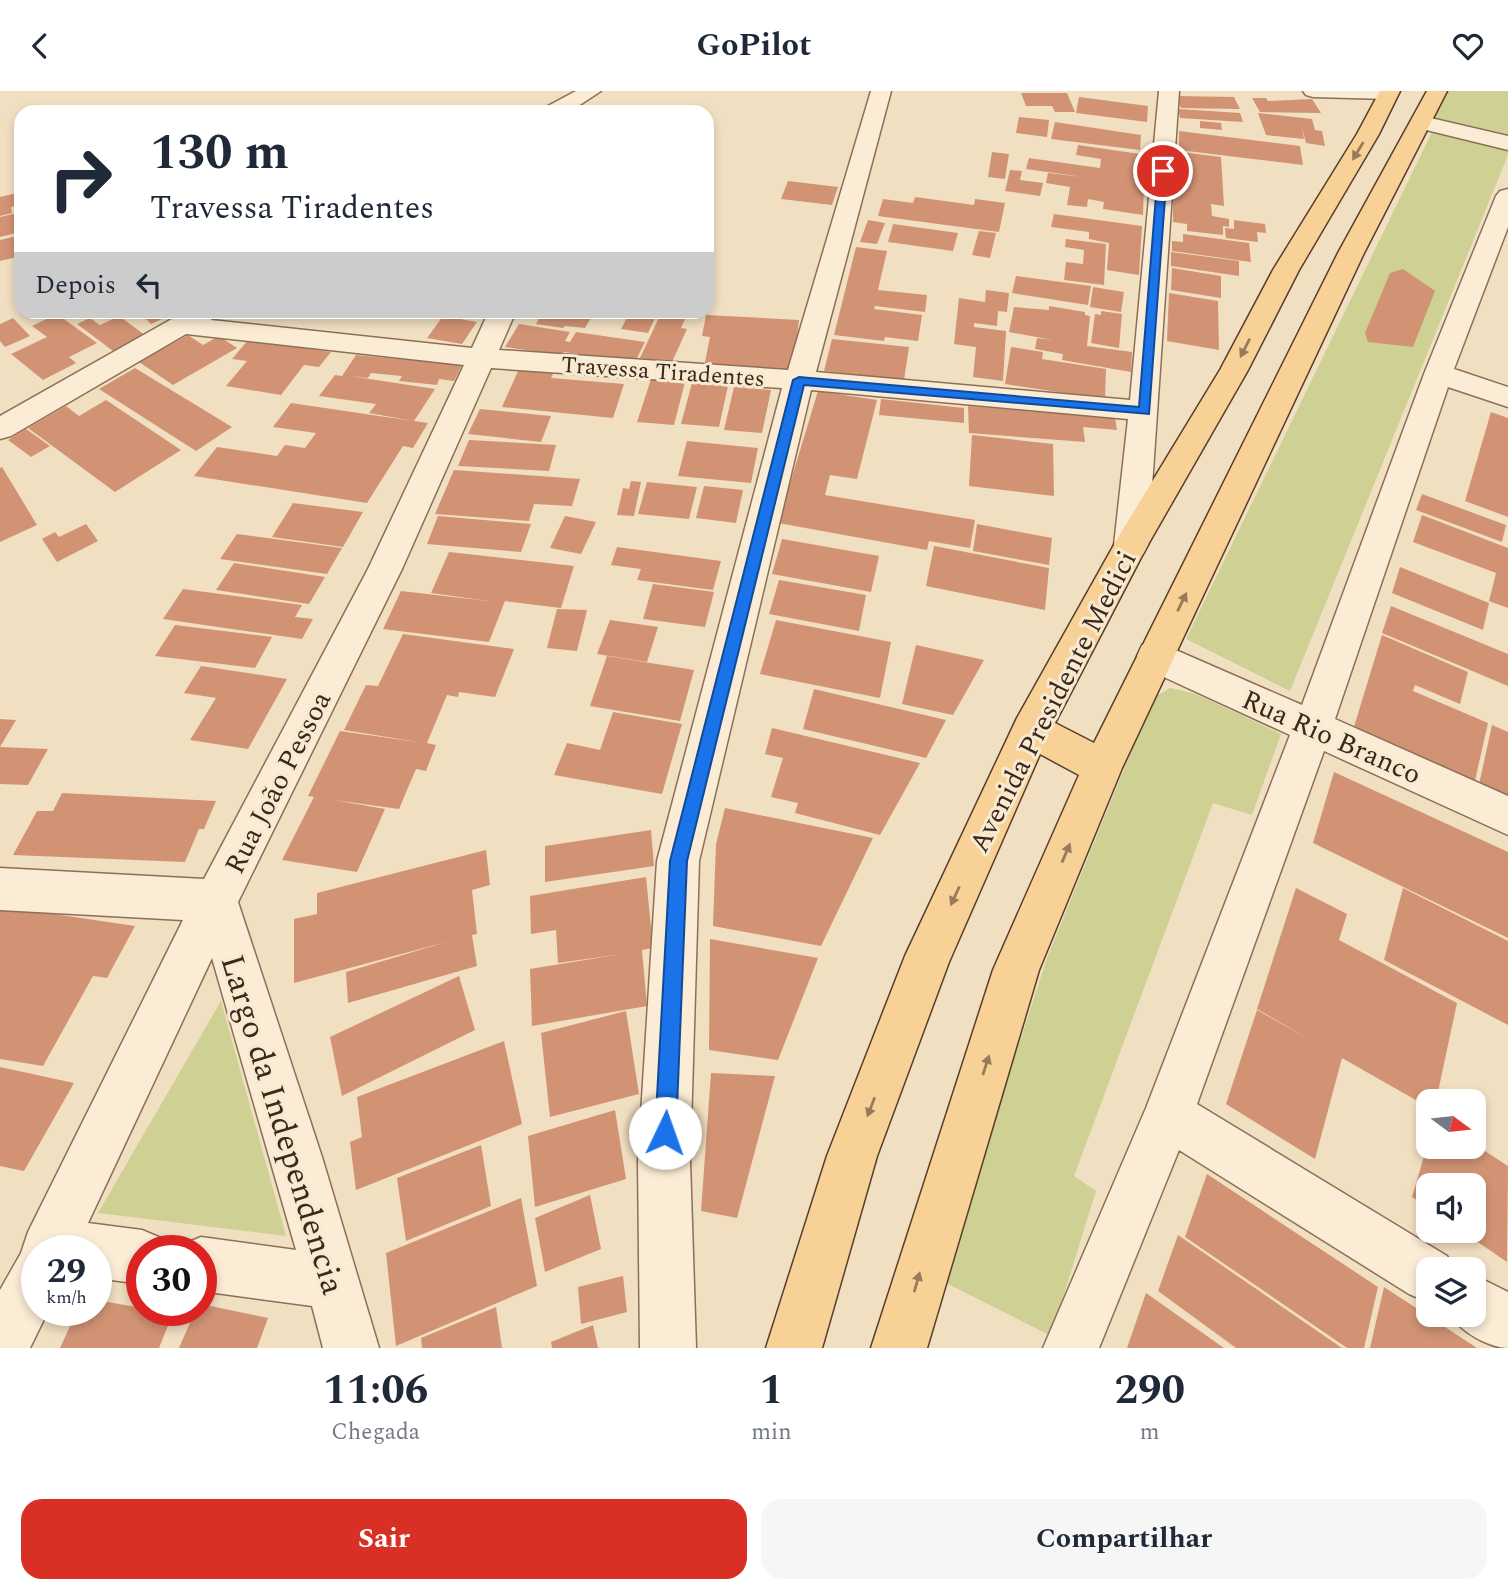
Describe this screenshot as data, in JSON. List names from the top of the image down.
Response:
{
  "streets": {
    "main road": ["Avenida Presidente Medici"],
    "street": [
      "Travessa Tiradentes",
      "Rua Rio Branco",
      "Rua João Pessoa",
      "Largo da Independencia"
    ]
  },
  "crossings": [
    ["Travessa Tiradentes", "Rua João Pessoa"],
    ["Rua João Pessoa", "Largo da Independencia"]
  ],
  "north": "right",
  "page": {
    "header": "GoPilot",
    "turn": ["130 m", "Travessa Tiradentes"],
    "then": "Depois",
    "speed": "29 km/h",
    "limit": "30",
    "eta": [
      "11:06",
      "Chegada",
      "1",
      "min",
      "290",
      "m"
    ],
    "buttons": ["Sair", "Compartilhar"]
  }
}
